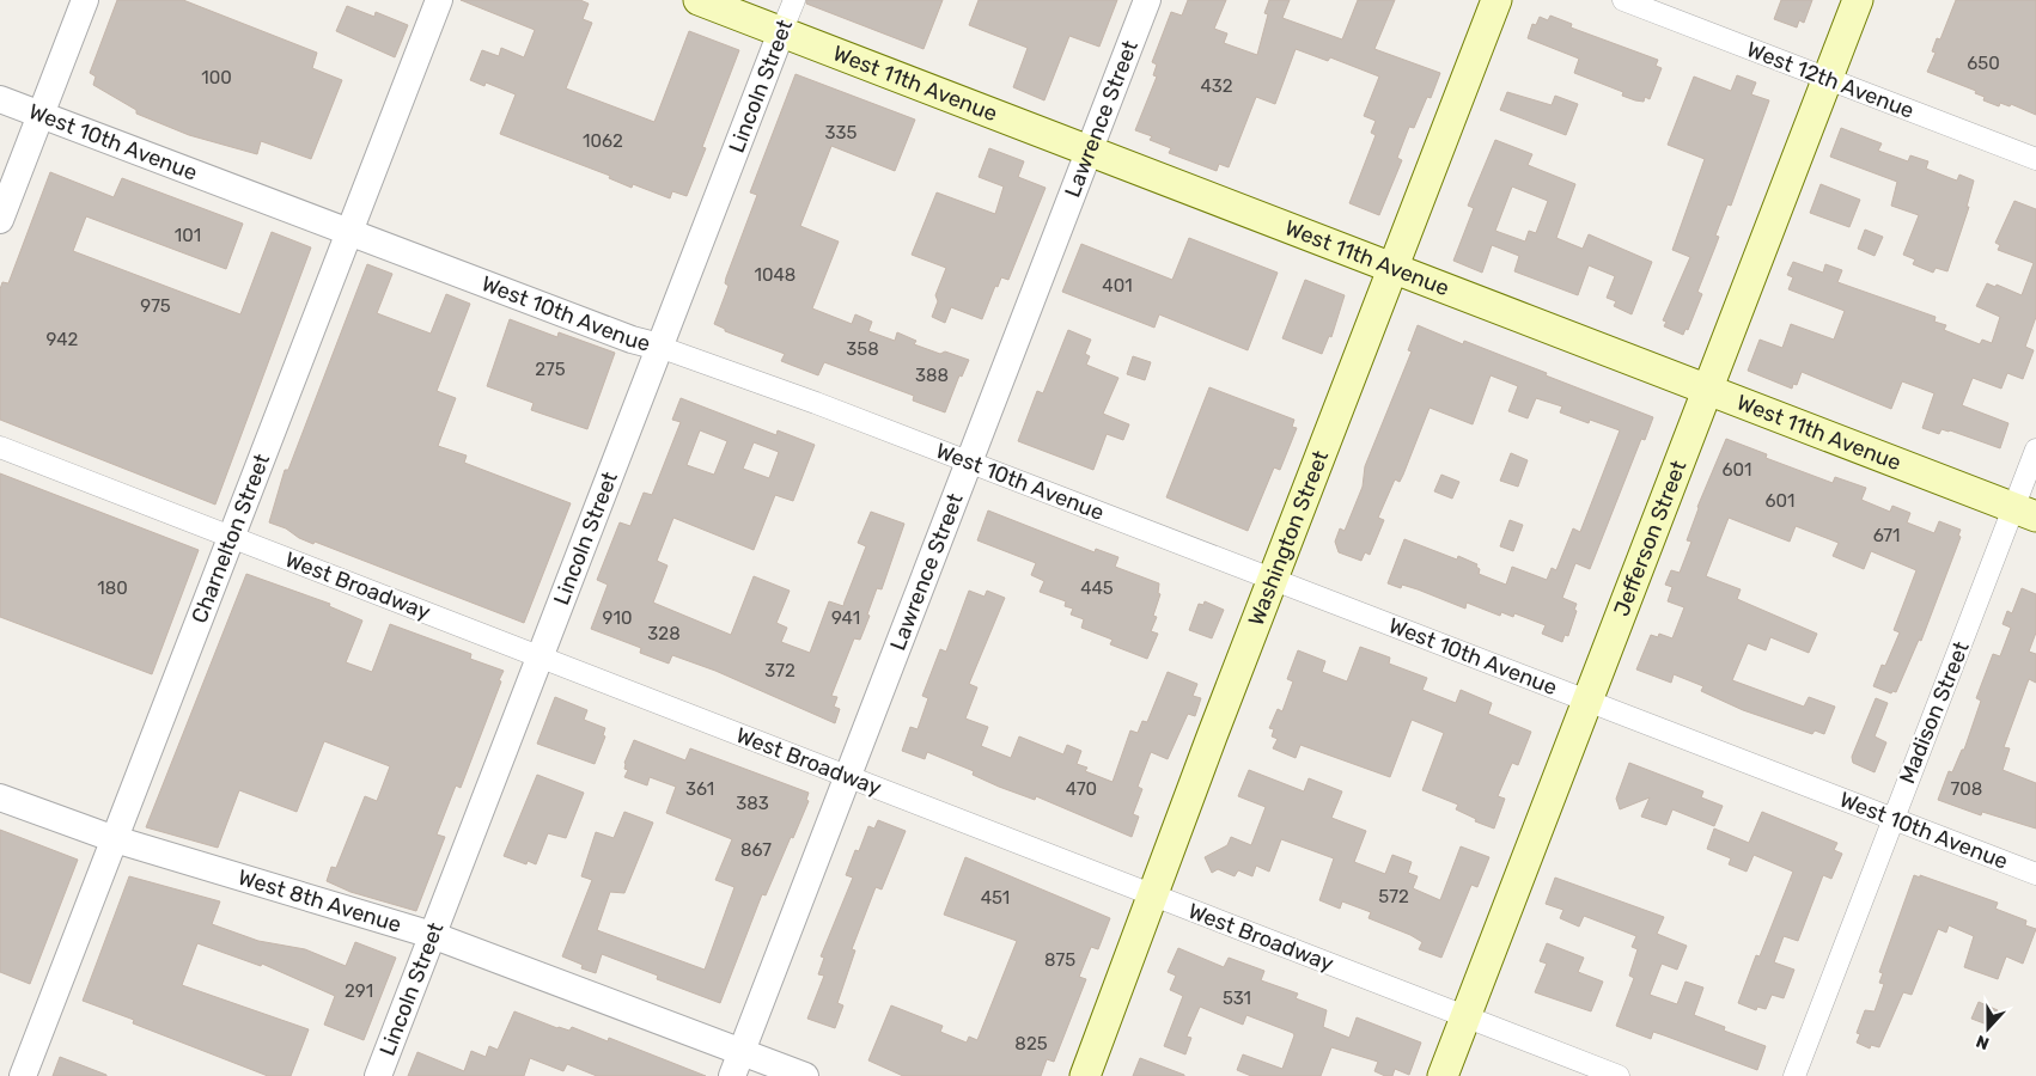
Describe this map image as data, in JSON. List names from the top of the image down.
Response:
{
  "streets": {
    "main road": ["West 11th Avenue", "Washington Street", "Jefferson Street"],
    "street": [
      "West 12th Avenue",
      "Lincoln Street",
      "Lawrence Street",
      "West 10th Avenue",
      "Charnelton Street",
      "West Broadway",
      "Madison Street",
      "West 8th Avenue"
    ]
  },
  "crossings": [
    ["West 12th Avenue", "Jefferson Street"],
    ["West 11th Avenue", "Lincoln Street"],
    ["West 11th Avenue", "Lawrence Street"],
    ["West 11th Avenue", "Washington Street"],
    ["West 11th Avenue", "Jefferson Street"],
    ["West 11th Avenue", "Madison Street"],
    ["Lincoln Street", "West 10th Avenue"],
    ["Lincoln Street", "West Broadway"],
    ["Lincoln Street", "West 8th Avenue"],
    ["Lawrence Street", "West 10th Avenue"],
    ["Lawrence Street", "West Broadway"],
    ["Lawrence Street", "West 8th Avenue"],
    ["West 10th Avenue", "Washington Street"],
    ["West 10th Avenue", "Charnelton Street"],
    ["West 10th Avenue", "Jefferson Street"],
    ["West 10th Avenue", "Madison Street"],
    ["Washington Street", "West Broadway"],
    ["Charnelton Street", "West Broadway"],
    ["Charnelton Street", "West 8th Avenue"],
    ["Jefferson Street", "West Broadway"]
  ],
  "house_numbers": [
    "650",
    "100",
    "432",
    "335",
    "1062",
    "101",
    "1048",
    "401",
    "975",
    "942",
    "358",
    "275",
    "388",
    "601",
    "601",
    "671",
    "180",
    "445",
    "910",
    "941",
    "328",
    "372",
    "361",
    "470",
    "708",
    "383",
    "867",
    "572",
    "451",
    "875",
    "291",
    "531",
    "825"
  ],
  "north": "bottom"
}
